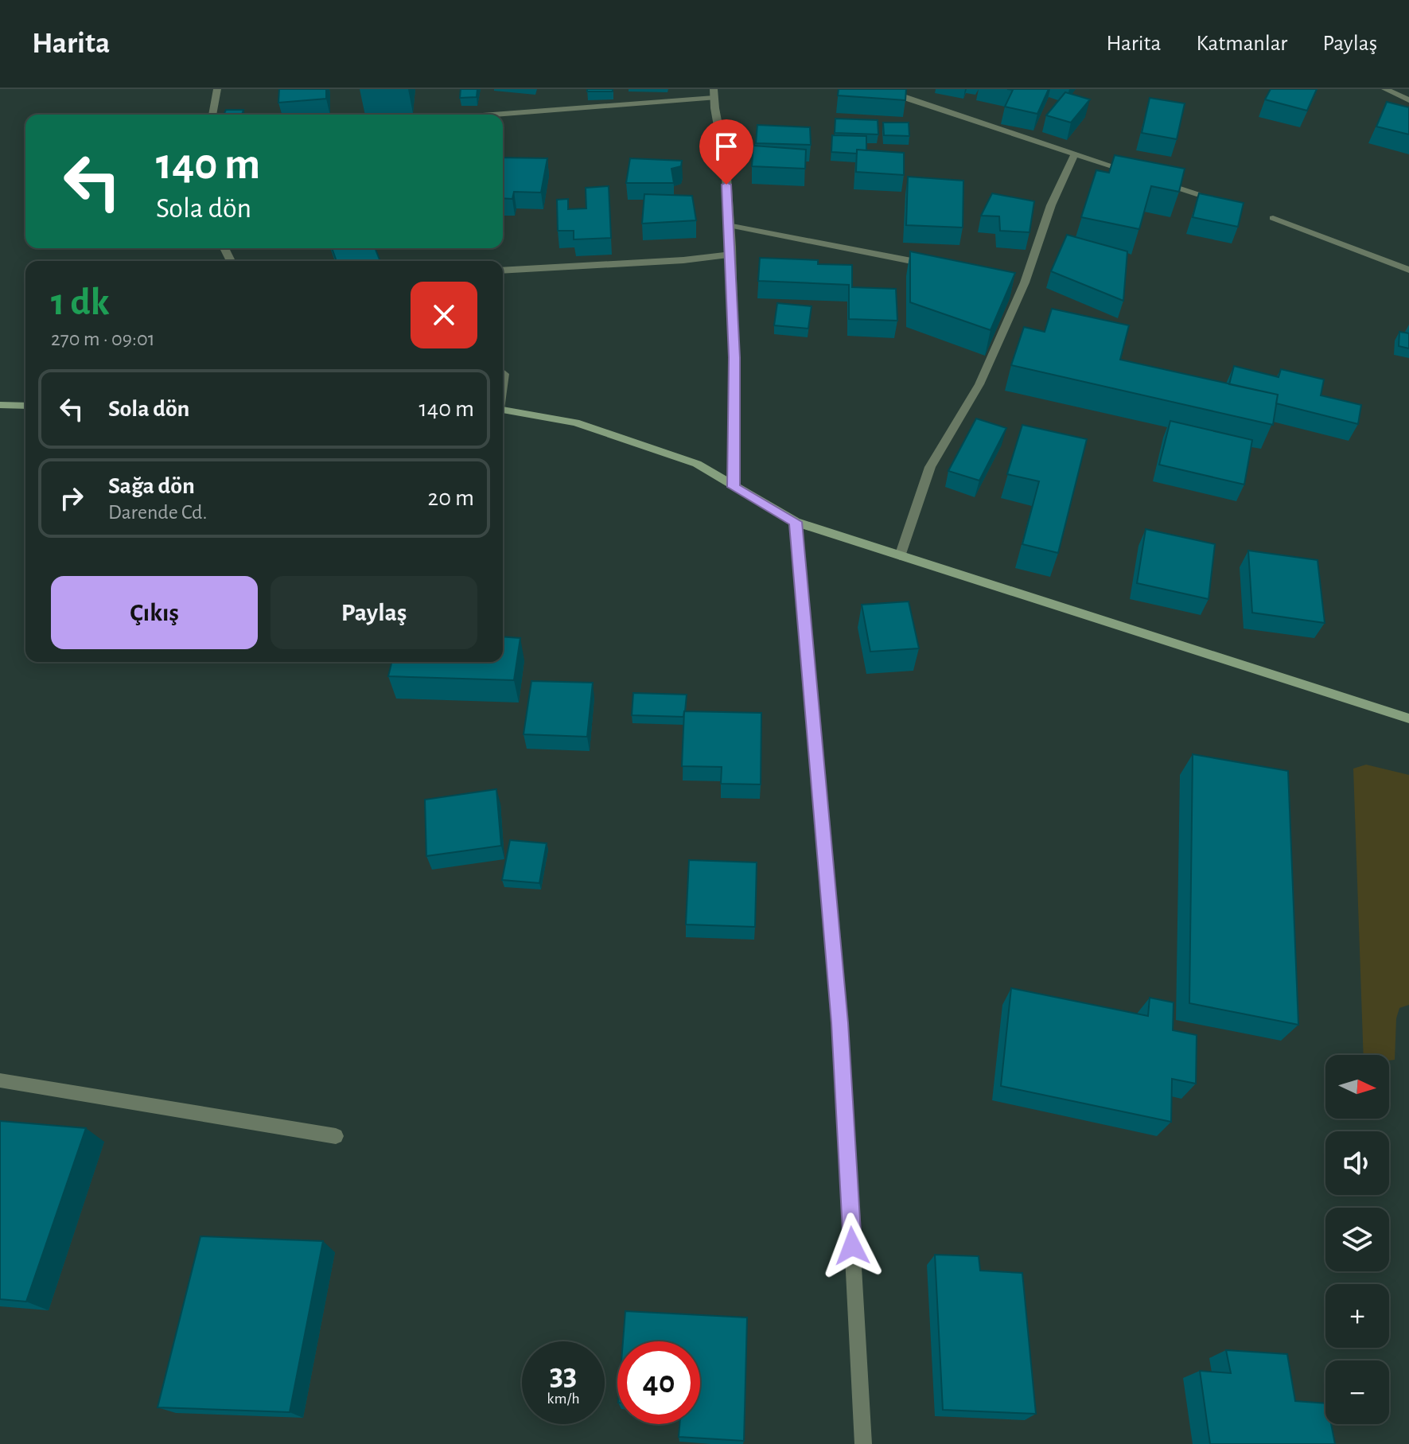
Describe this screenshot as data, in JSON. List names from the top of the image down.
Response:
{
  "north": "right",
  "page": {
    "header": "Harita",
    "nav": ["Harita", "Katmanlar", "Paylaş"],
    "turn": ["140 m", "Sola dön"],
    "heading": ["1 dk", "270 m · 09:01"],
    "list": [
      {
        "name": "Sola dön",
        "value": "140 m"
      },
      {
        "name": "Sağa dön",
        "note": "Darende Cd.",
        "value": "20 m"
      }
    ],
    "buttons": ["Çıkış", "Paylaş"],
    "map_buttons": ["+", "−"],
    "speed": "33 km/h",
    "limit": "40"
  }
}
